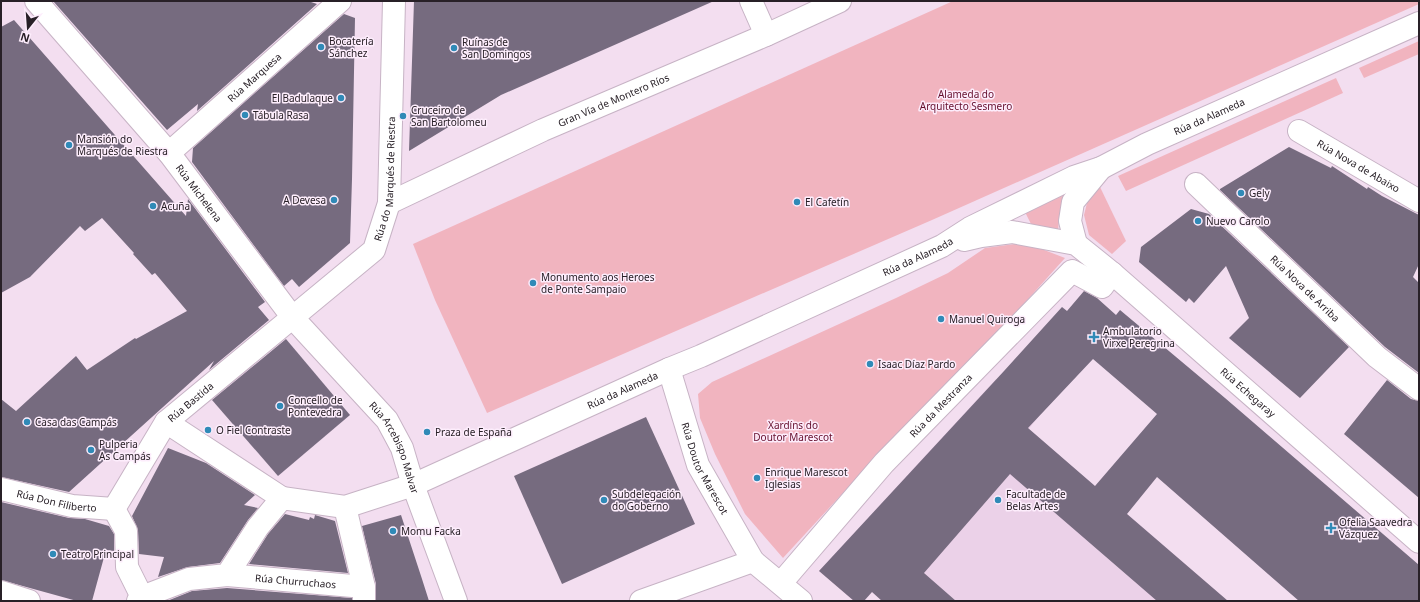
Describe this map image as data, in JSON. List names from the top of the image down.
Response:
{
  "streets": {
    "street": [
      "Rúa Marquesa",
      "Gran Vía de Montero Ríos",
      "Rúa da Alameda",
      "Rúa Nova de Abaixo",
      "Rúa do Marqués de Riestra",
      "Rúa Michelena",
      "Rúa Nova de Arriba",
      "Rúa Echegaray",
      "Rúa Bastida",
      "Rúa da Mestranza",
      "Rúa Arcebispo Malvar",
      "Rúa Doutor Marescot",
      "Rúa Don Filiberto",
      "Rúa Churruchaos"
    ]
  },
  "crossings": [
    ["Rúa Marquesa", "Rúa Michelena"],
    ["Gran Vía de Montero Ríos", "Rúa do Marqués de Riestra"],
    ["Rúa da Alameda", "Rúa Echegaray"],
    ["Rúa da Alameda", "Rúa Arcebispo Malvar"],
    ["Rúa da Alameda", "Rúa Doutor Marescot"],
    ["Rúa do Marqués de Riestra", "Rúa Michelena"],
    ["Rúa do Marqués de Riestra", "Rúa Bastida"],
    ["Rúa do Marqués de Riestra", "Rúa Arcebispo Malvar"],
    ["Rúa Michelena", "Rúa Bastida"],
    ["Rúa Michelena", "Rúa Arcebispo Malvar"],
    ["Rúa Echegaray", "Rúa da Mestranza"],
    ["Rúa Bastida", "Rúa Arcebispo Malvar"],
    ["Rúa Bastida", "Rúa Don Filiberto"]
  ],
  "parks": ["Alameda do Arquitecto Sesmero", "Xardíns do Doutor Marescot"],
  "places": {
    "other": [
      "Bocatería Sánchez",
      "Ruínas de San Domingos",
      "El Badulaque",
      "Tábula Rasa",
      "Cruceiro de San Bartolomeu",
      "Mansión do Marqués de Riestra",
      "Gely",
      "A Devesa",
      "El Cafetín",
      "Acuña",
      "Nuevo Carolo",
      "Monumento aos Heroes de Ponte Sampaio",
      "Manuel Quiroga",
      "Isaac Díaz Pardo",
      "Concello de Pontevedra",
      "Casa das Campás",
      "O Fiel Contraste",
      "Praza de España",
      "Pulperia As Campás",
      "Enrique Marescot Iglesias",
      "Subdelegación do Goberno",
      "Facultade de Belas Artes",
      "Momu Facka",
      "Teatro Principal"
    ],
    "health": ["Ambulatorio Virxe Peregrina", "Ofelia Saavedra Vázquez"]
  },
  "north": "bottom"
}
